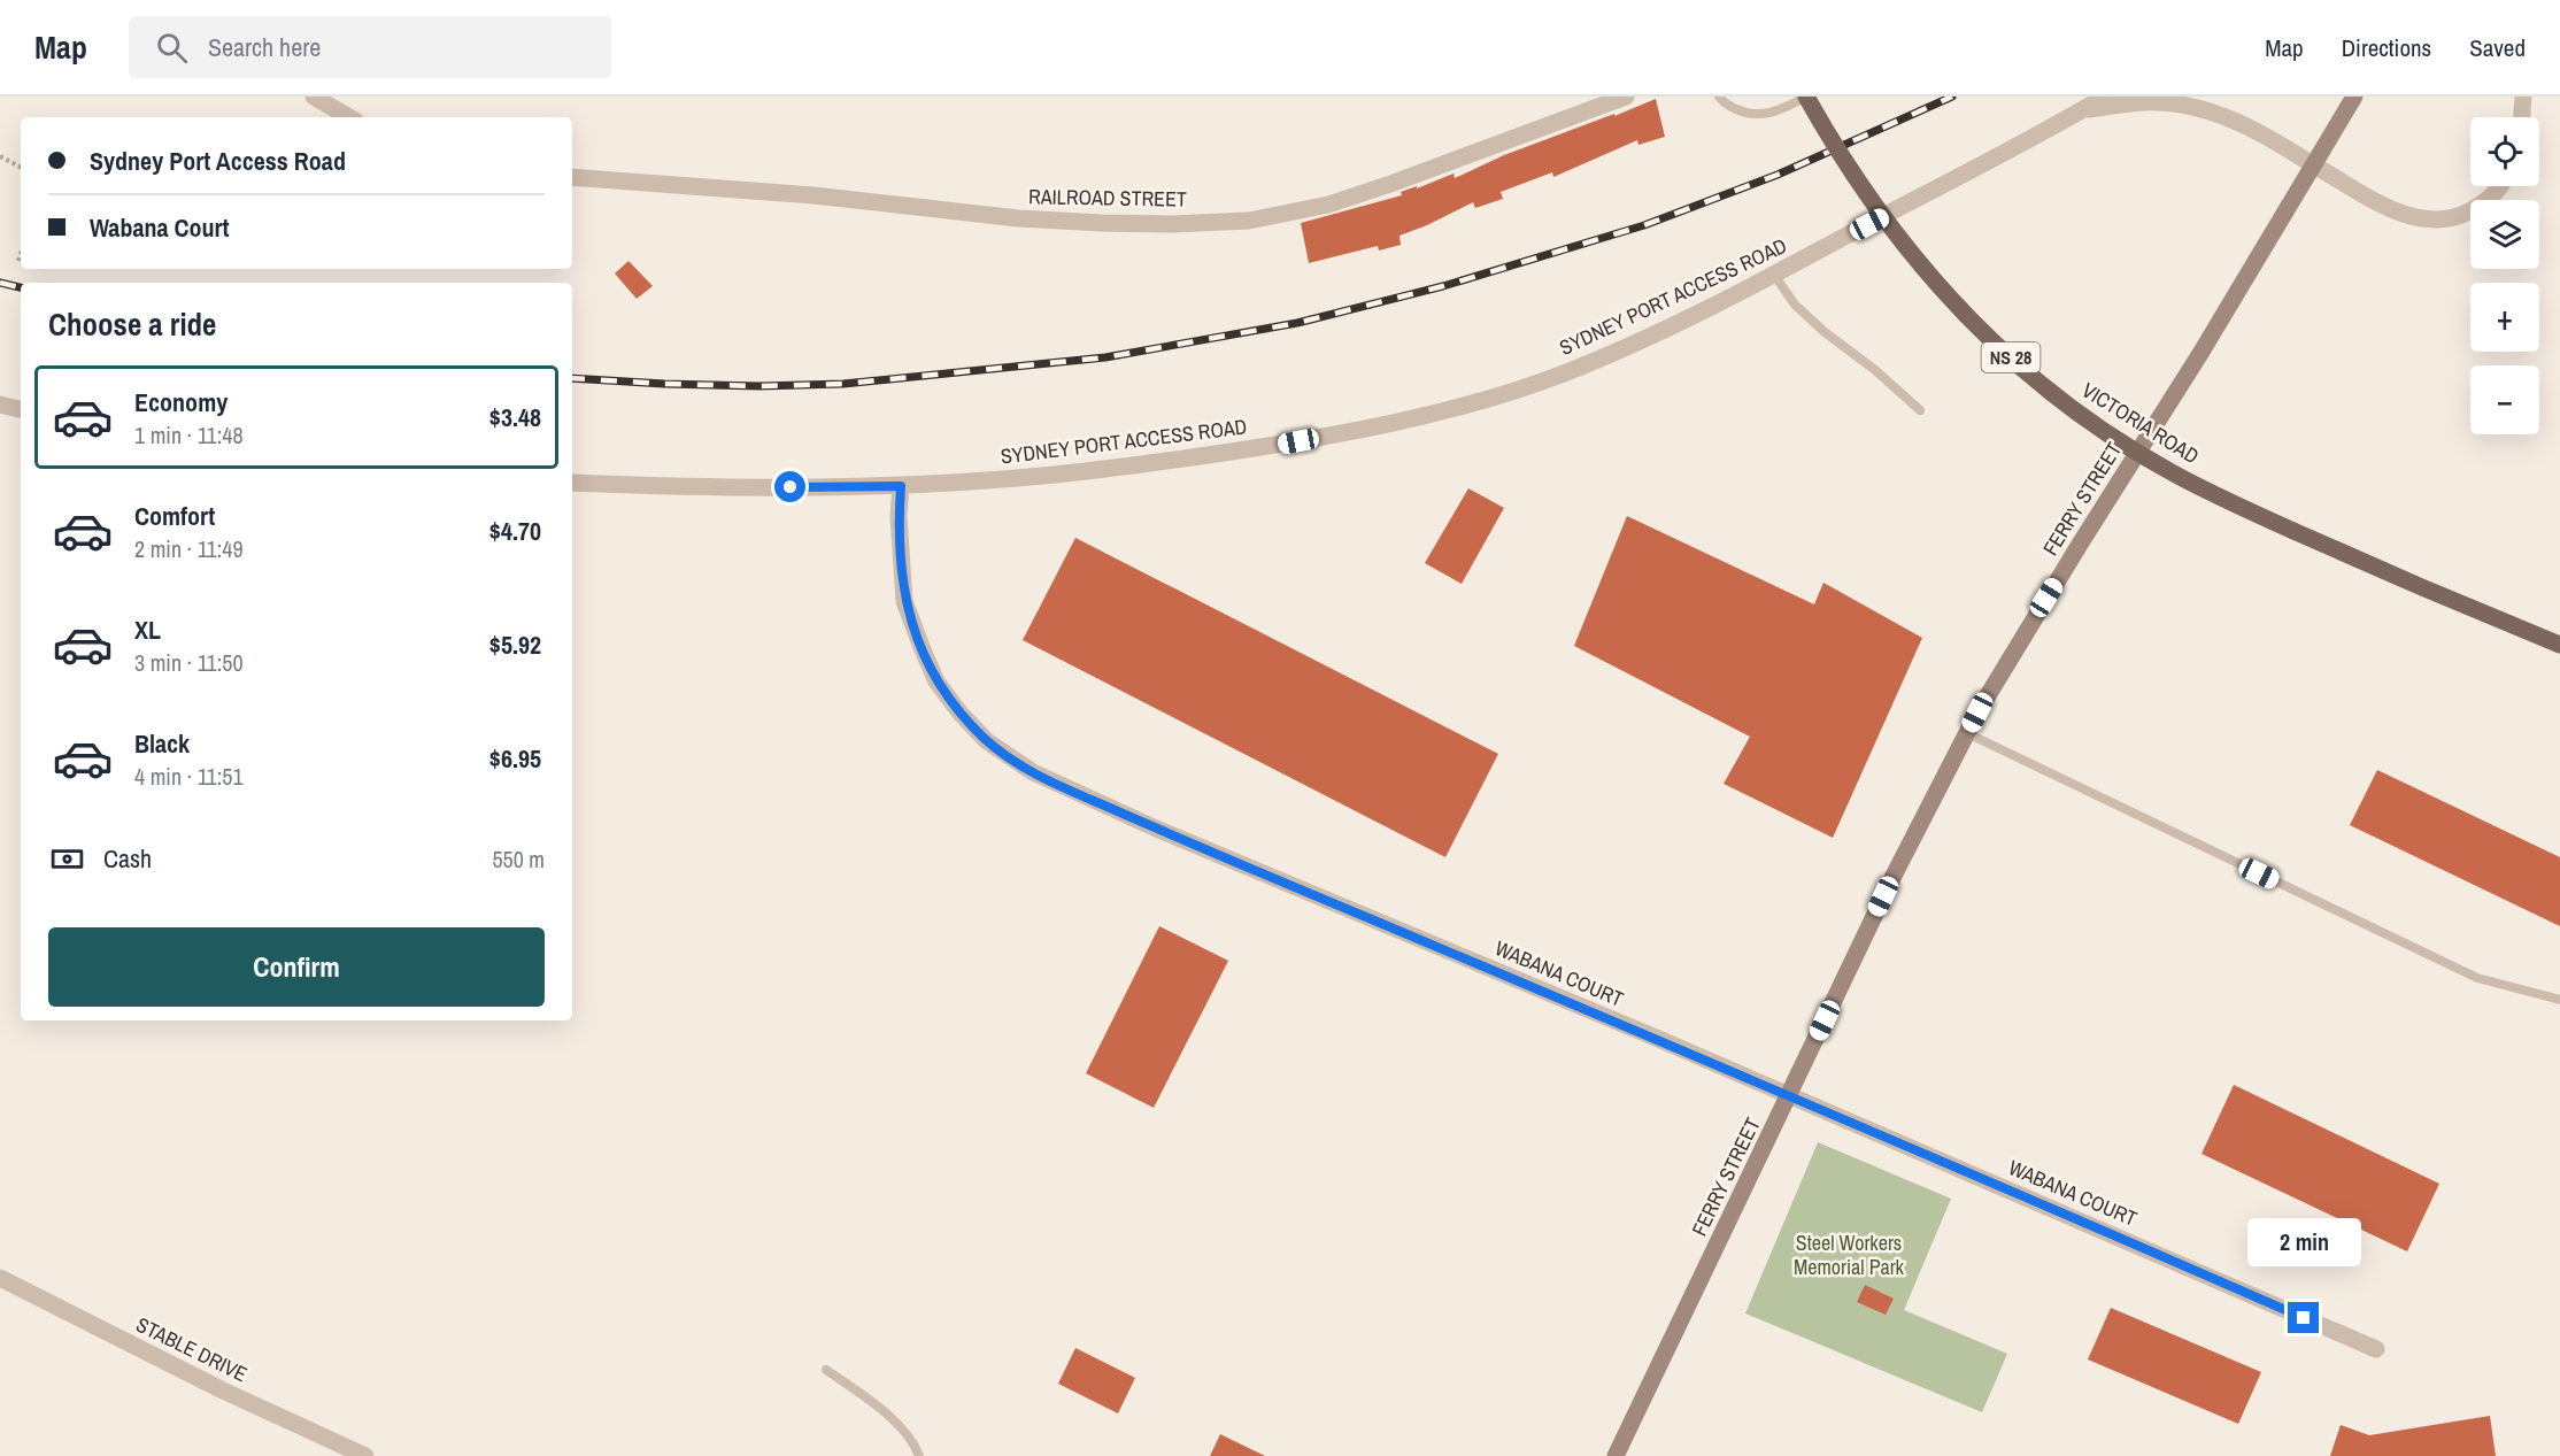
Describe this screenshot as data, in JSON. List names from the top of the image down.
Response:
{
  "streets": {
    "main road": ["NS 28", "VICTORIA ROAD", "FERRY STREET"],
    "street": [
      "RAILROAD STREET",
      "SYDNEY PORT ACCESS ROAD",
      "WABANA COURT",
      "STABLE DRIVE"
    ]
  },
  "crossings": [
    ["SYDNEY PORT ACCESS ROAD", "WABANA COURT"],
    ["FERRY STREET", "WABANA COURT"]
  ],
  "parks": ["Steel Workers Memorial Park"],
  "page": {
    "header": "Map",
    "search": "Search here",
    "nav": ["Map", "Directions", "Saved"],
    "map_buttons": ["+", "−"],
    "banner": ["Sydney Port Access Road", "Wabana Court"],
    "heading": "Choose a ride",
    "list": [
      {
        "name": "Economy",
        "note": "1 min · 11:48",
        "value": "$3.48"
      },
      {
        "name": "Comfort",
        "note": "2 min · 11:49",
        "value": "$4.70"
      },
      {
        "name": "XL",
        "note": "3 min · 11:50",
        "value": "$5.92"
      },
      {
        "name": "Black",
        "note": "4 min · 11:51",
        "value": "$6.95"
      }
    ],
    "pay": ["Cash", "550 m"],
    "buttons": "Confirm",
    "bubble": "2 min"
  }
}
